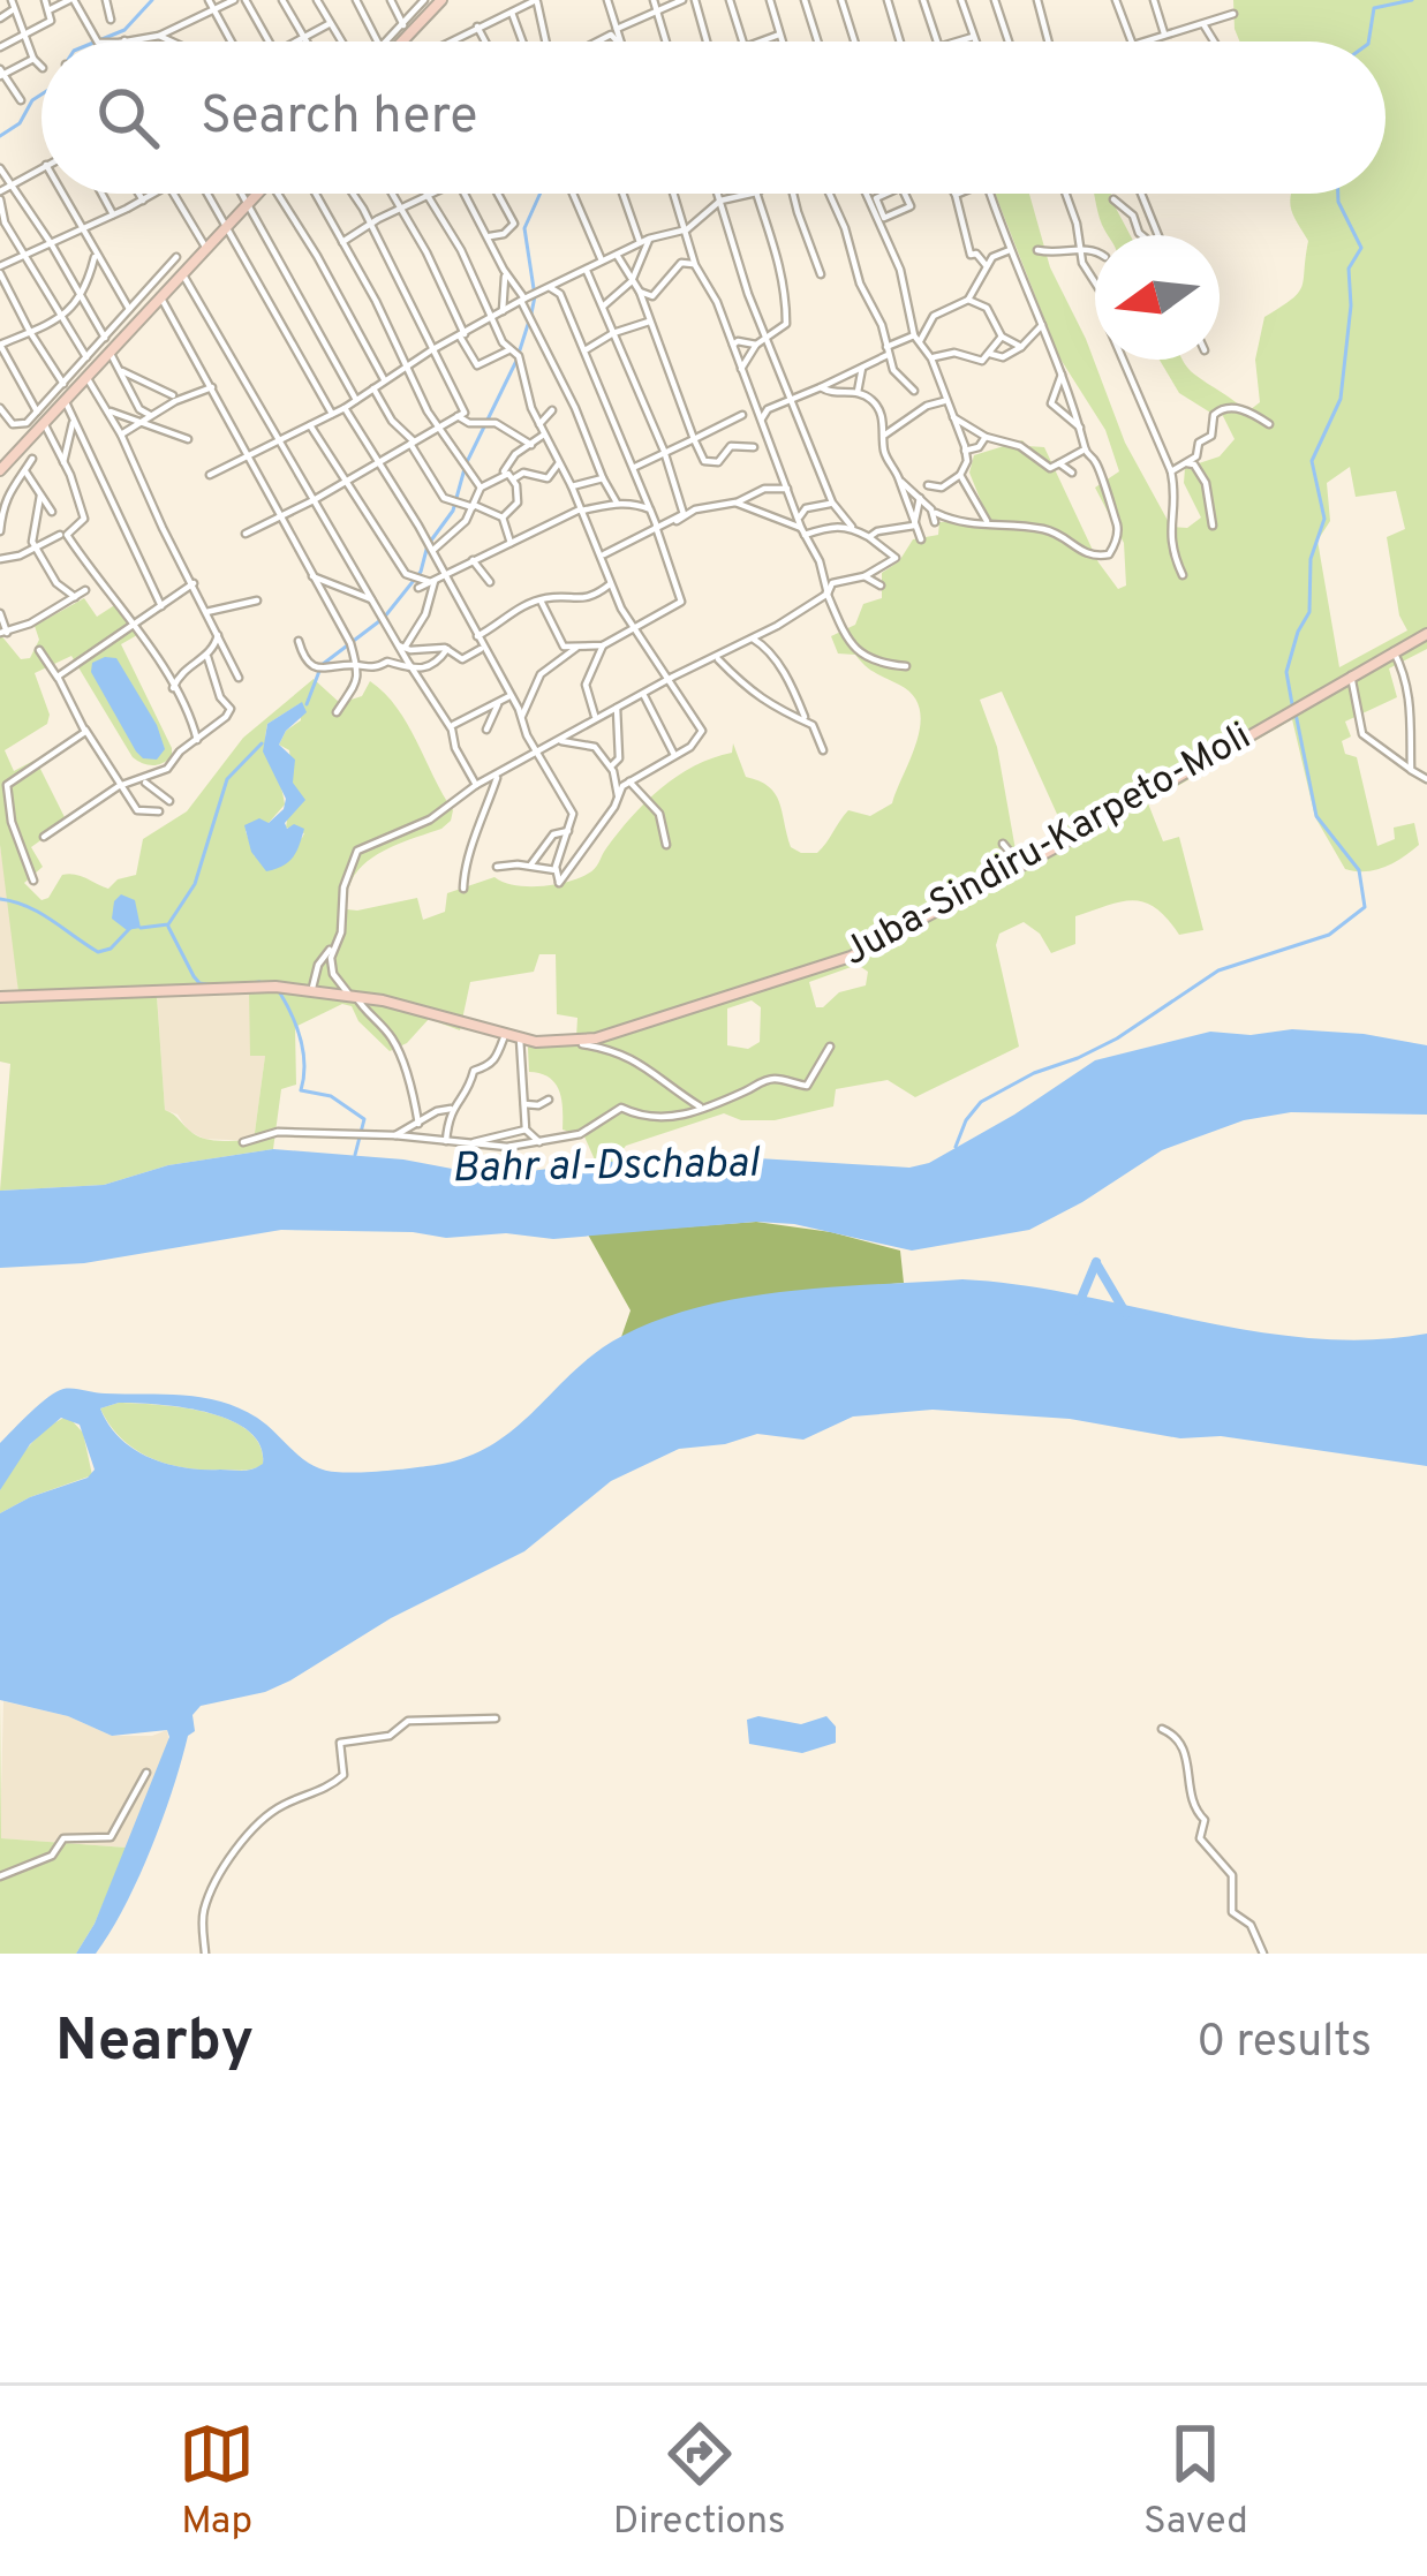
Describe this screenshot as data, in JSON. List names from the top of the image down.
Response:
{
  "streets": {
    "main road": ["Juba-Sindiru-Karpeto-Moli"]
  },
  "water": ["Bahr al-Dschabal"],
  "north": "left",
  "page": {
    "search": "Search here",
    "heading": ["Nearby", "0 results"],
    "nav": ["Map", "Directions", "Saved"]
  }
}
